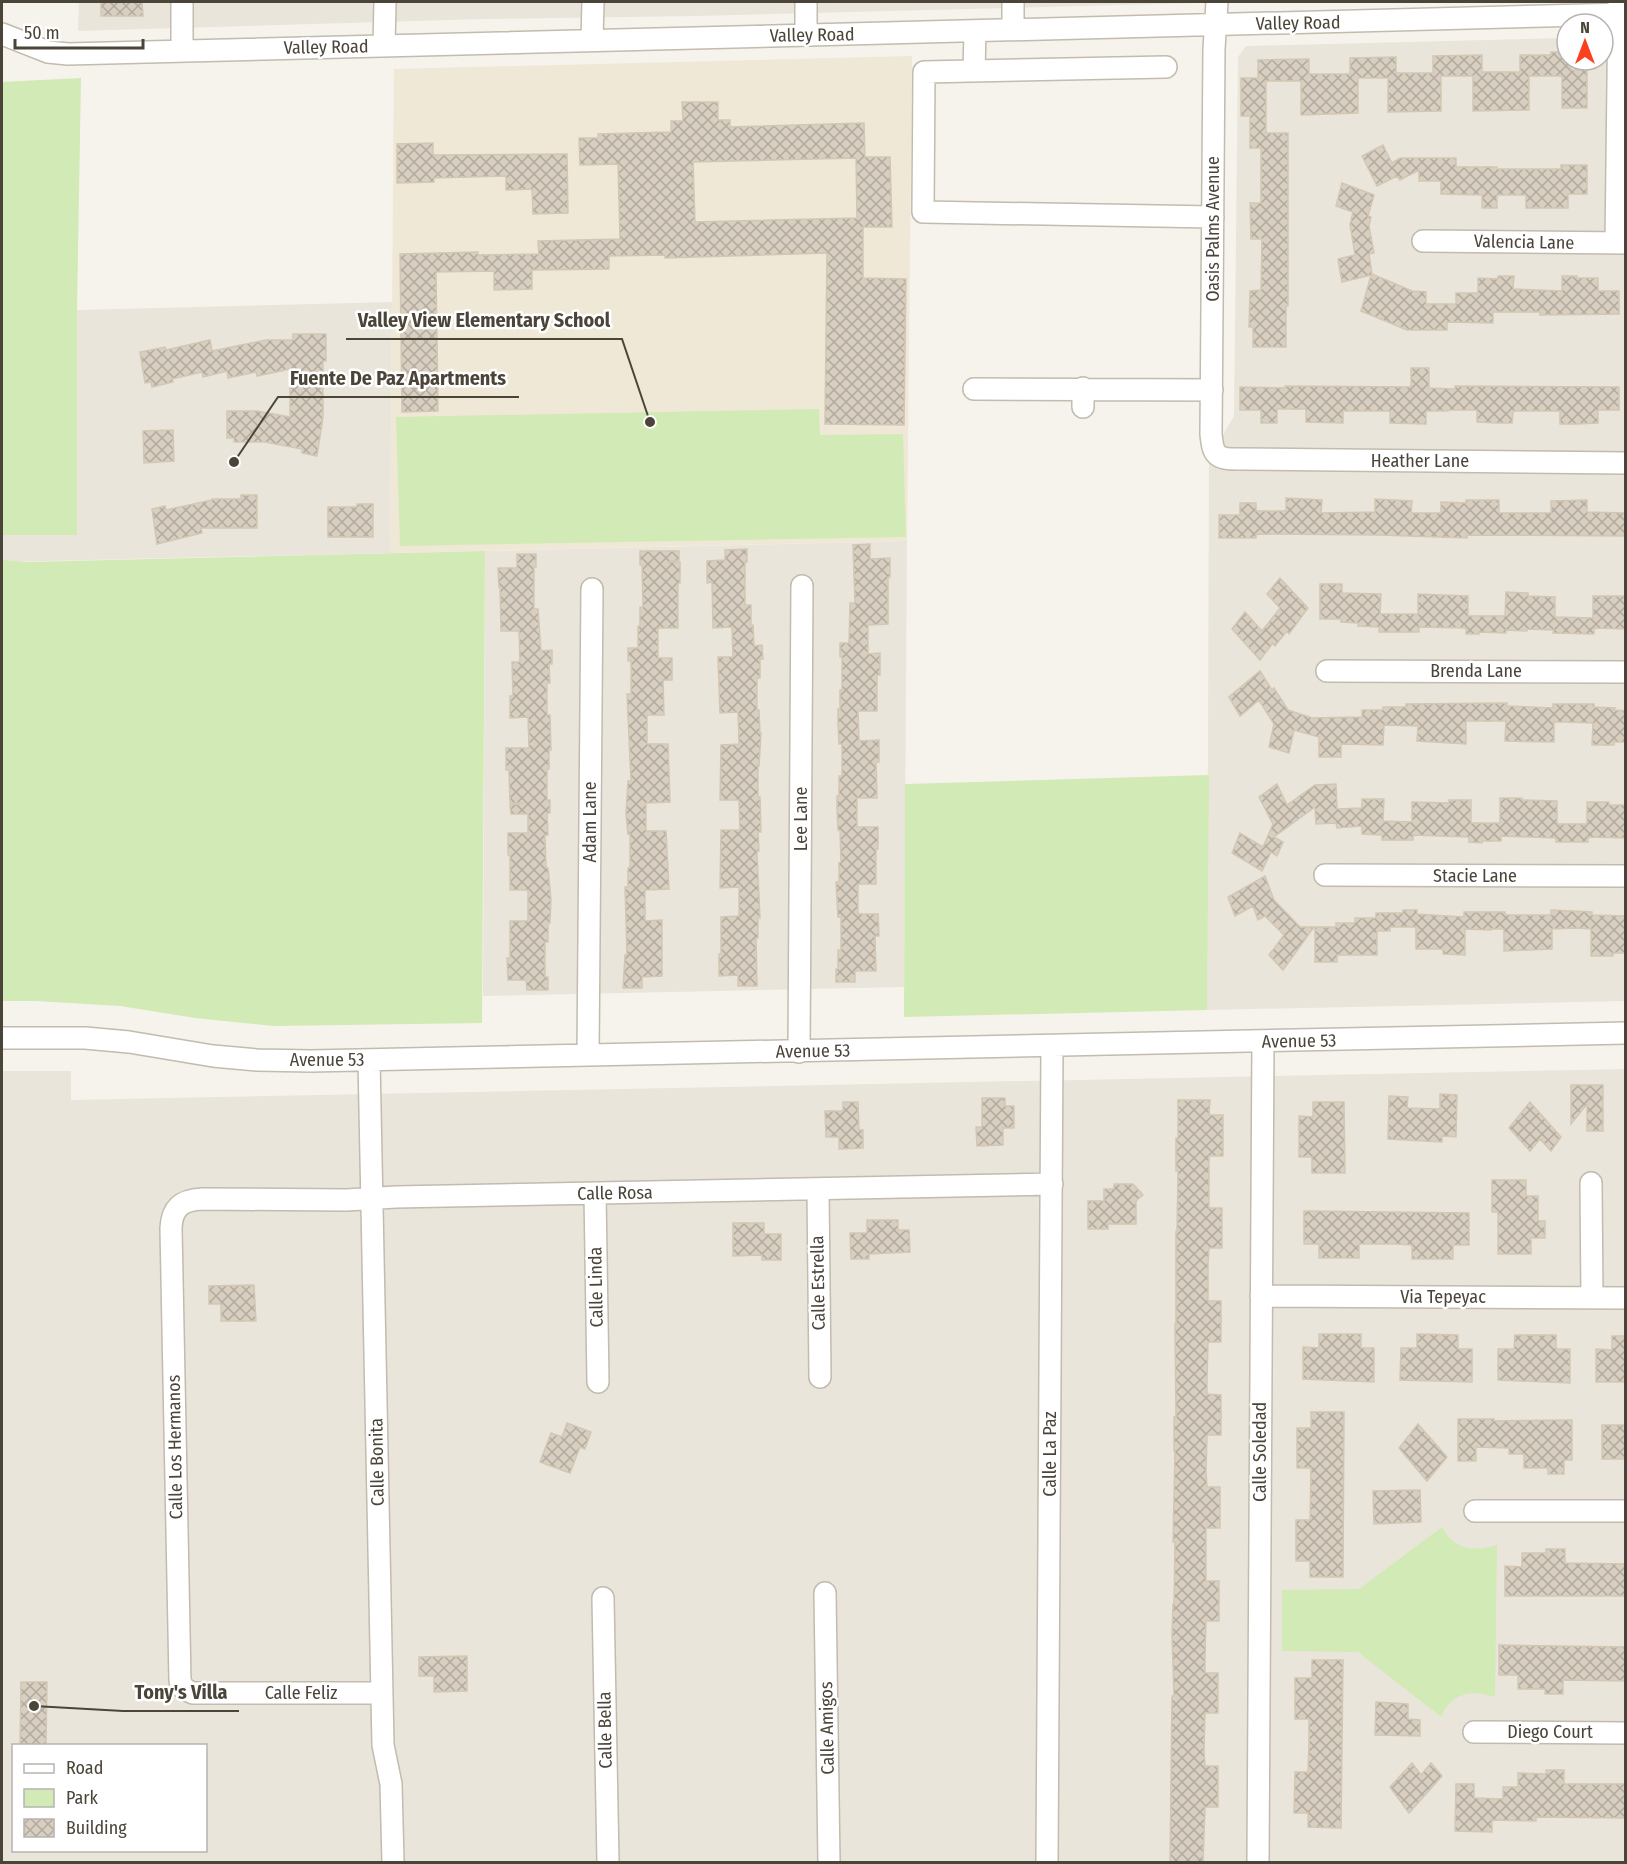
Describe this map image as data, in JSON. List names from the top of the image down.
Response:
{
  "streets": {
    "street": [
      "Valley Road",
      "Oasis Palms Avenue",
      "Valencia Lane",
      "Heather Lane",
      "Brenda Lane",
      "Lee Lane",
      "Adam Lane",
      "Stacie Lane",
      "Avenue 53",
      "Calle Rosa",
      "Calle Estrella",
      "Calle Linda",
      "Via Tepeyac",
      "Calle Los Hermanos",
      "Calle Soledad",
      "Calle La Paz",
      "Calle Bonita",
      "Calle Feliz",
      "Calle Amigos",
      "Calle Bella",
      "Diego Court"
    ]
  },
  "crossings": [
    ["Valley Road", "Oasis Palms Avenue"],
    ["Oasis Palms Avenue", "Heather Lane"],
    ["Lee Lane", "Avenue 53"],
    ["Adam Lane", "Avenue 53"],
    ["Avenue 53", "Calle Soledad"],
    ["Avenue 53", "Calle La Paz"],
    ["Avenue 53", "Calle Bonita"],
    ["Calle Rosa", "Calle Estrella"],
    ["Calle Rosa", "Calle Linda"],
    ["Calle Rosa", "Calle Los Hermanos"],
    ["Calle Rosa", "Calle La Paz"],
    ["Calle Rosa", "Calle Bonita"],
    ["Via Tepeyac", "Calle Soledad"],
    ["Calle Los Hermanos", "Calle Feliz"],
    ["Calle Bonita", "Calle Feliz"]
  ],
  "places": ["Valley View Elementary School", "Fuente De Paz Apartments", "Tony's Villa"],
  "legend": ["Road", "Park", "Building"],
  "scale_bar": "50 m",
  "north": "top"
}
